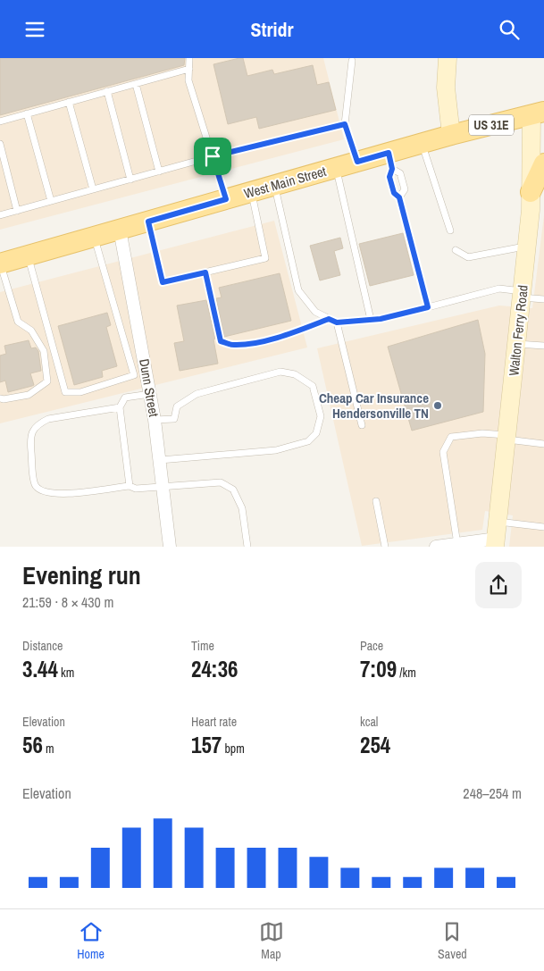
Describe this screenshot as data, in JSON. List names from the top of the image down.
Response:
{
  "streets": {
    "main road": ["US 31E", "West Main Street"],
    "street": ["Walton Ferry Road", "Dunn Street"]
  },
  "crossings": [
    ["West Main Street", "Walton Ferry Road"],
    ["West Main Street", "Dunn Street"]
  ],
  "places": ["Cheap Car Insurance Hendersonville TN"],
  "page": {
    "header": "Stridr",
    "heading": ["Evening run", "21:59 · 8 × 430 m"],
    "stats": [
      ["Distance", "3.44 km"],
      ["Time", "24:36"],
      ["Pace", "7:09 /km"],
      ["Elevation", "56 m"],
      ["Heart rate", "157 bpm"],
      ["kcal", "254"]
    ],
    "chart": ["Elevation", "248–254 m"],
    "tabs": ["Home", "Map", "Saved"]
  }
}
